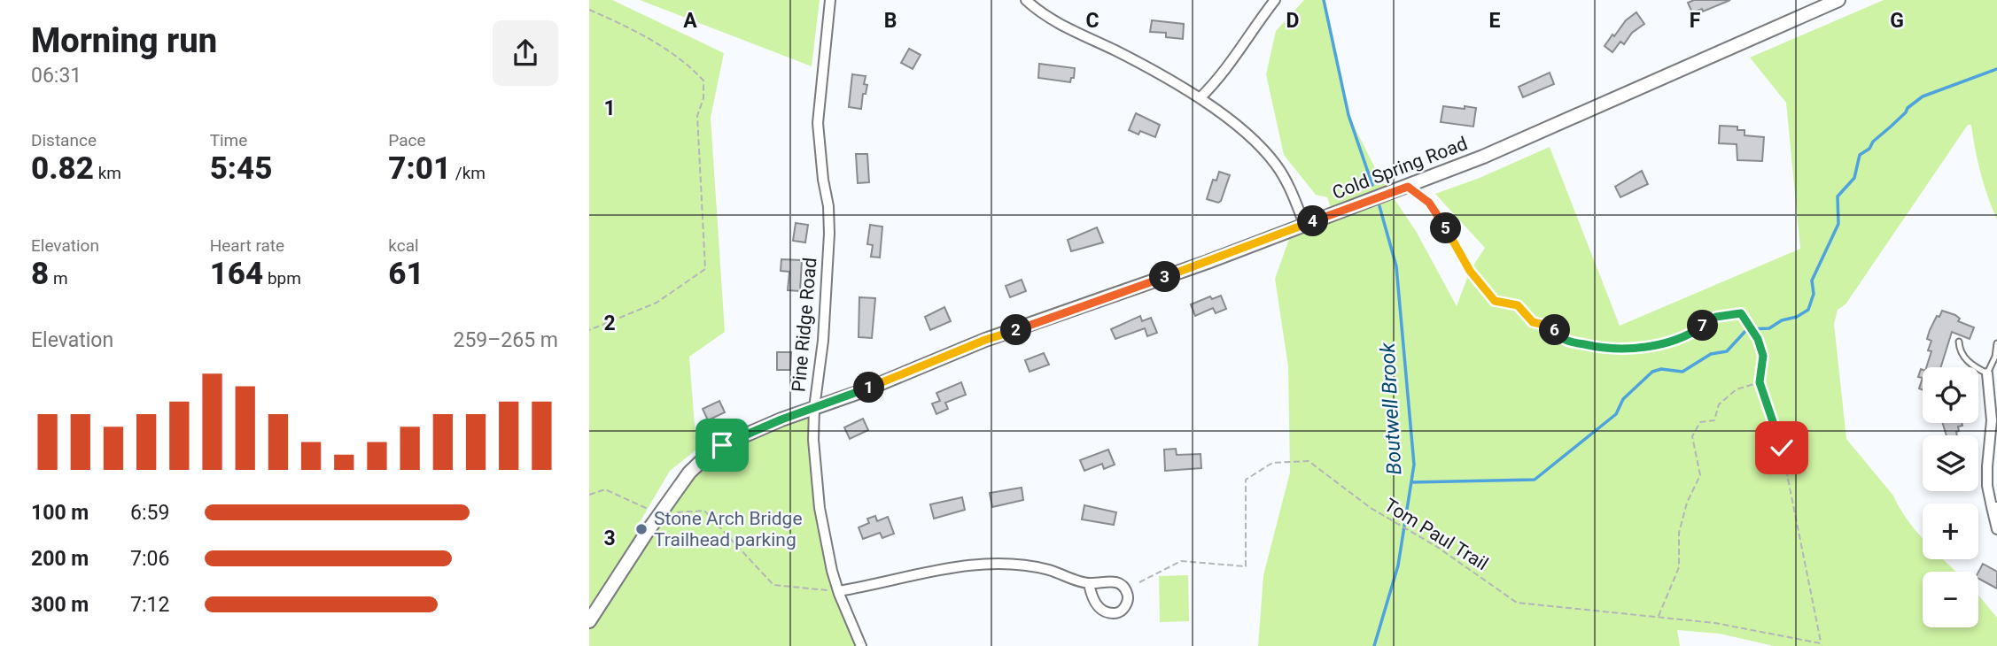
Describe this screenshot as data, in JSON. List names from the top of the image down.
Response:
{
  "streets": {
    "street": ["Cold Spring Road", "Pine Ridge Road"],
    "path": ["Tom Paul Trail"]
  },
  "crossings": [
    ["Cold Spring Road", "Pine Ridge Road"]
  ],
  "water": ["Boutwell Brook"],
  "places": ["Stone Arch Bridge Trailhead parking"],
  "page": {
    "heading": ["Morning run", "06:31"],
    "stats": [
      ["Distance", "0.82 km"],
      ["Time", "5:45"],
      ["Pace", "7:01 /km"],
      ["Elevation", "8 m"],
      ["Heart rate", "164 bpm"],
      ["kcal", "61"]
    ],
    "pins": [
      "4",
      "5",
      "3",
      "7",
      "2",
      "6",
      "1"
    ],
    "chart": ["Elevation", "259–265 m"],
    "map_buttons": ["+", "−"],
    "list": [
      {
        "name": "100 m",
        "note": "6:59"
      },
      {
        "name": "200 m",
        "note": "7:06"
      },
      {
        "name": "300 m",
        "note": "7:12"
      }
    ]
  },
  "grid": {
    "columns": [
      "A",
      "B",
      "C",
      "D",
      "E",
      "F",
      "G"
    ],
    "rows": ["1", "2", "3"]
  }
}
